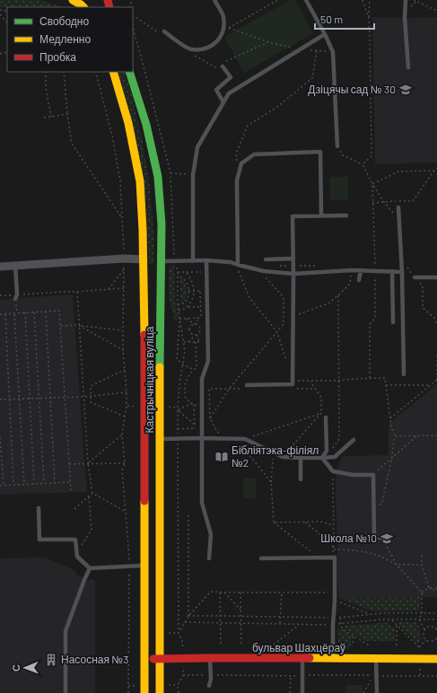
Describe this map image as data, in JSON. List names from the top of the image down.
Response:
{
  "streets": {
    "main road": ["Кастрычніцкая вуліца", "бульвар Шахцёраў"]
  },
  "crossings": [
    ["Кастрычніцкая вуліца", "бульвар Шахцёраў"]
  ],
  "places": {
    "school or university": ["Дзіцячы сад № 30", "Школа №10"],
    "library": ["Бібліятэка-філіял №2"],
    "building": ["Насосная №3"]
  },
  "legend": ["Свободно", "Медленно", "Пробка"],
  "scale_bar": "50 m",
  "north": "left"
}
